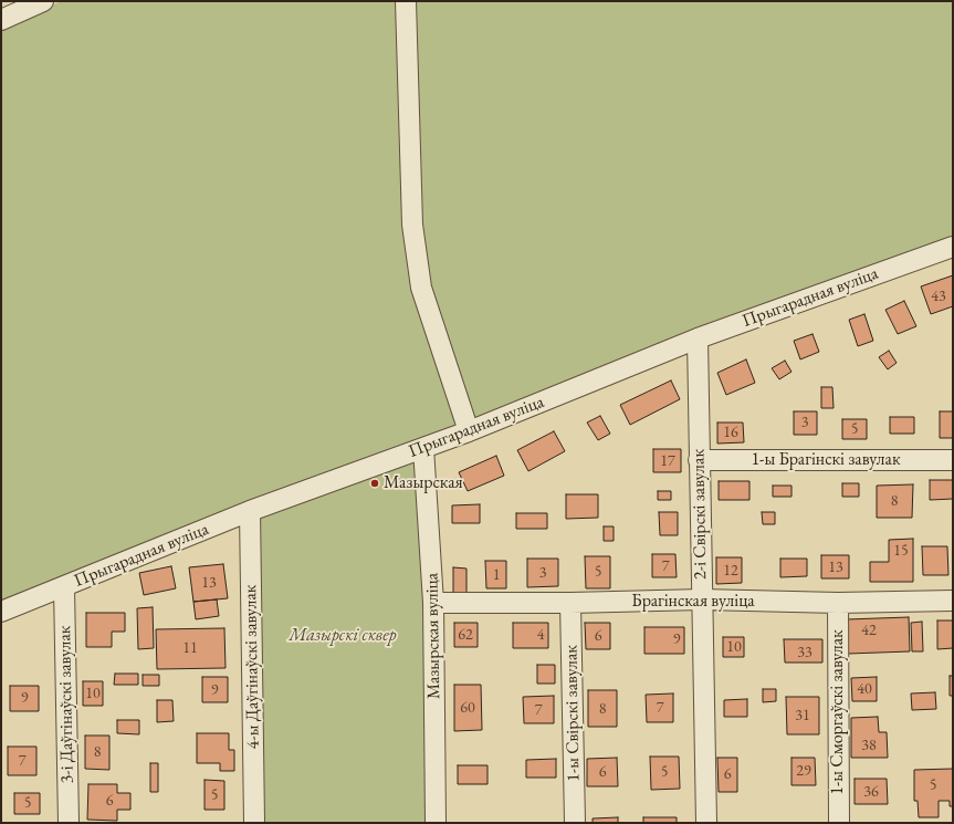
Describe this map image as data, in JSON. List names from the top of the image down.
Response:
{
  "streets": {
    "street": [
      "Прыгарадная вуліца",
      "1-ы Брагінскі завулак",
      "2-і Свірскі завулак",
      "Брагінская вуліца",
      "Мазырская вуліца",
      "4-ы Даўгінаўскі завулак",
      "3-і Даўгінаўскі завулак",
      "1-ы Сморгаўскі завулак",
      "1-ы Свірскі завулак"
    ]
  },
  "crossings": [
    ["Прыгарадная вуліца", "2-і Свірскі завулак"],
    ["Прыгарадная вуліца", "Мазырская вуліца"],
    ["Прыгарадная вуліца", "4-ы Даўгінаўскі завулак"],
    ["Прыгарадная вуліца", "3-і Даўгінаўскі завулак"],
    ["1-ы Брагінскі завулак", "2-і Свірскі завулак"],
    ["2-і Свірскі завулак", "Брагінская вуліца"],
    ["Брагінская вуліца", "Мазырская вуліца"],
    ["Брагінская вуліца", "1-ы Сморгаўскі завулак"],
    ["Брагінская вуліца", "1-ы Свірскі завулак"]
  ],
  "parks": ["Мазырскі сквер"],
  "places": ["Мазырская"],
  "house_numbers": [
    "43",
    "3",
    "5",
    "16",
    "17",
    "8",
    "15",
    "7",
    "13",
    "12",
    "5",
    "3",
    "1",
    "13",
    "42",
    "62",
    "4",
    "6",
    "9",
    "10",
    "11",
    "33",
    "40",
    "9",
    "10",
    "9",
    "60",
    "7",
    "8",
    "7",
    "31",
    "38",
    "8",
    "7",
    "29",
    "6",
    "5",
    "6",
    "5",
    "36",
    "5",
    "6",
    "5"
  ]
}
